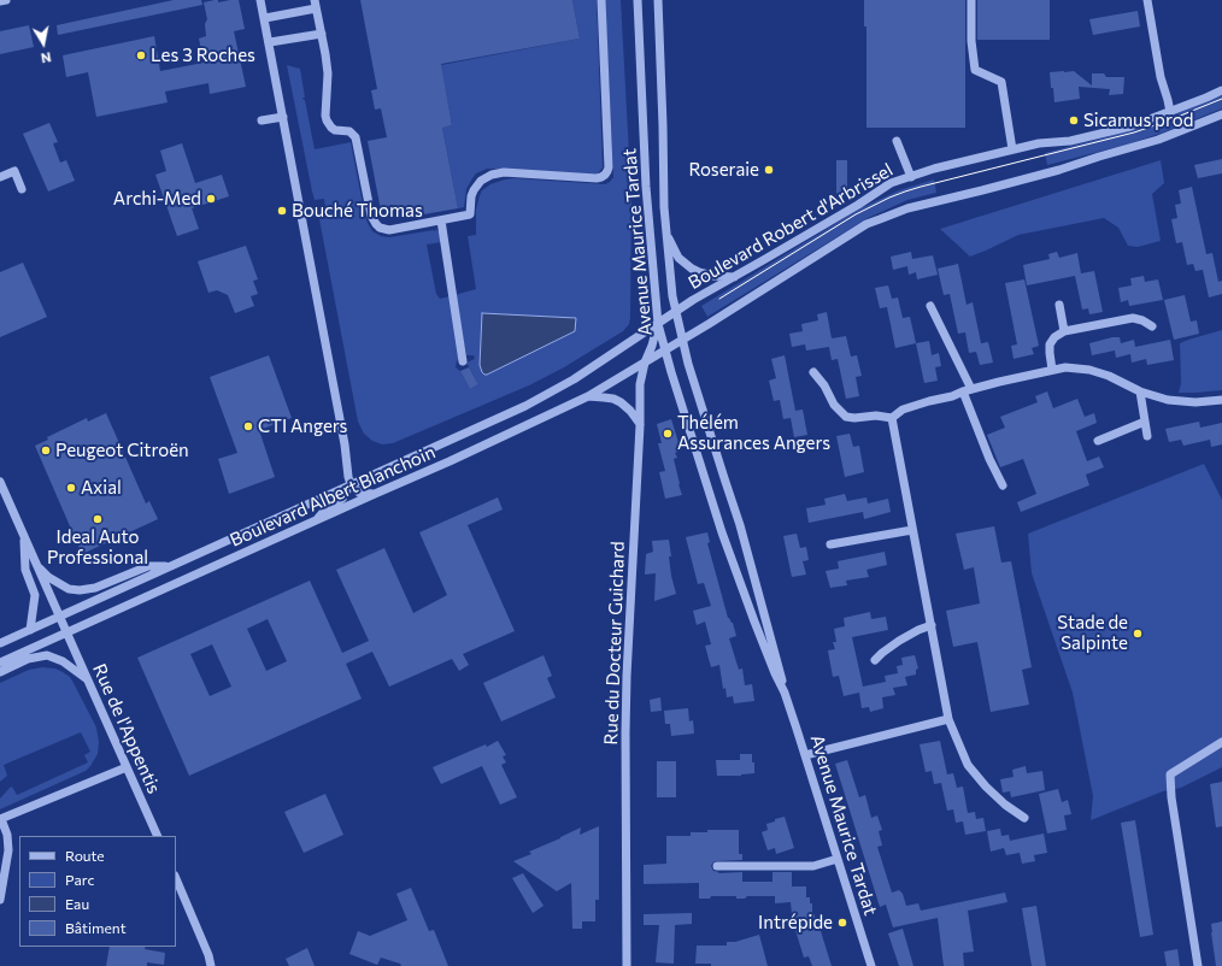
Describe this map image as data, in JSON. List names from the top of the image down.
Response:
{
  "streets": {
    "street": [
      "Boulevard Robert d'Arbrissel",
      "Avenue Maurice Tardat",
      "Boulevard Albert Blanchoin",
      "Rue du Docteur Guichard",
      "Rue de l'Appentis"
    ]
  },
  "crossings": [
    ["Boulevard Robert d'Arbrissel", "Avenue Maurice Tardat"],
    ["Boulevard Robert d'Arbrissel", "Boulevard Albert Blanchoin"],
    ["Boulevard Robert d'Arbrissel", "Rue du Docteur Guichard"],
    ["Avenue Maurice Tardat", "Boulevard Albert Blanchoin"],
    ["Avenue Maurice Tardat", "Rue du Docteur Guichard"],
    ["Boulevard Albert Blanchoin", "Rue du Docteur Guichard"],
    ["Boulevard Albert Blanchoin", "Rue de l'Appentis"]
  ],
  "places": [
    "Les 3 Roches",
    "Sicamus prod",
    "Roseraie",
    "Archi-Med",
    "Bouché Thomas",
    "CTI Angers",
    "Thélém Assurances Angers",
    "Peugeot Citroën",
    "Axial",
    "Ideal Auto Professional",
    "Stade de Salpinte",
    "Intrépide"
  ],
  "legend": [
    "Route",
    "Parc",
    "Eau",
    "Bâtiment"
  ],
  "north": "bottom"
}
